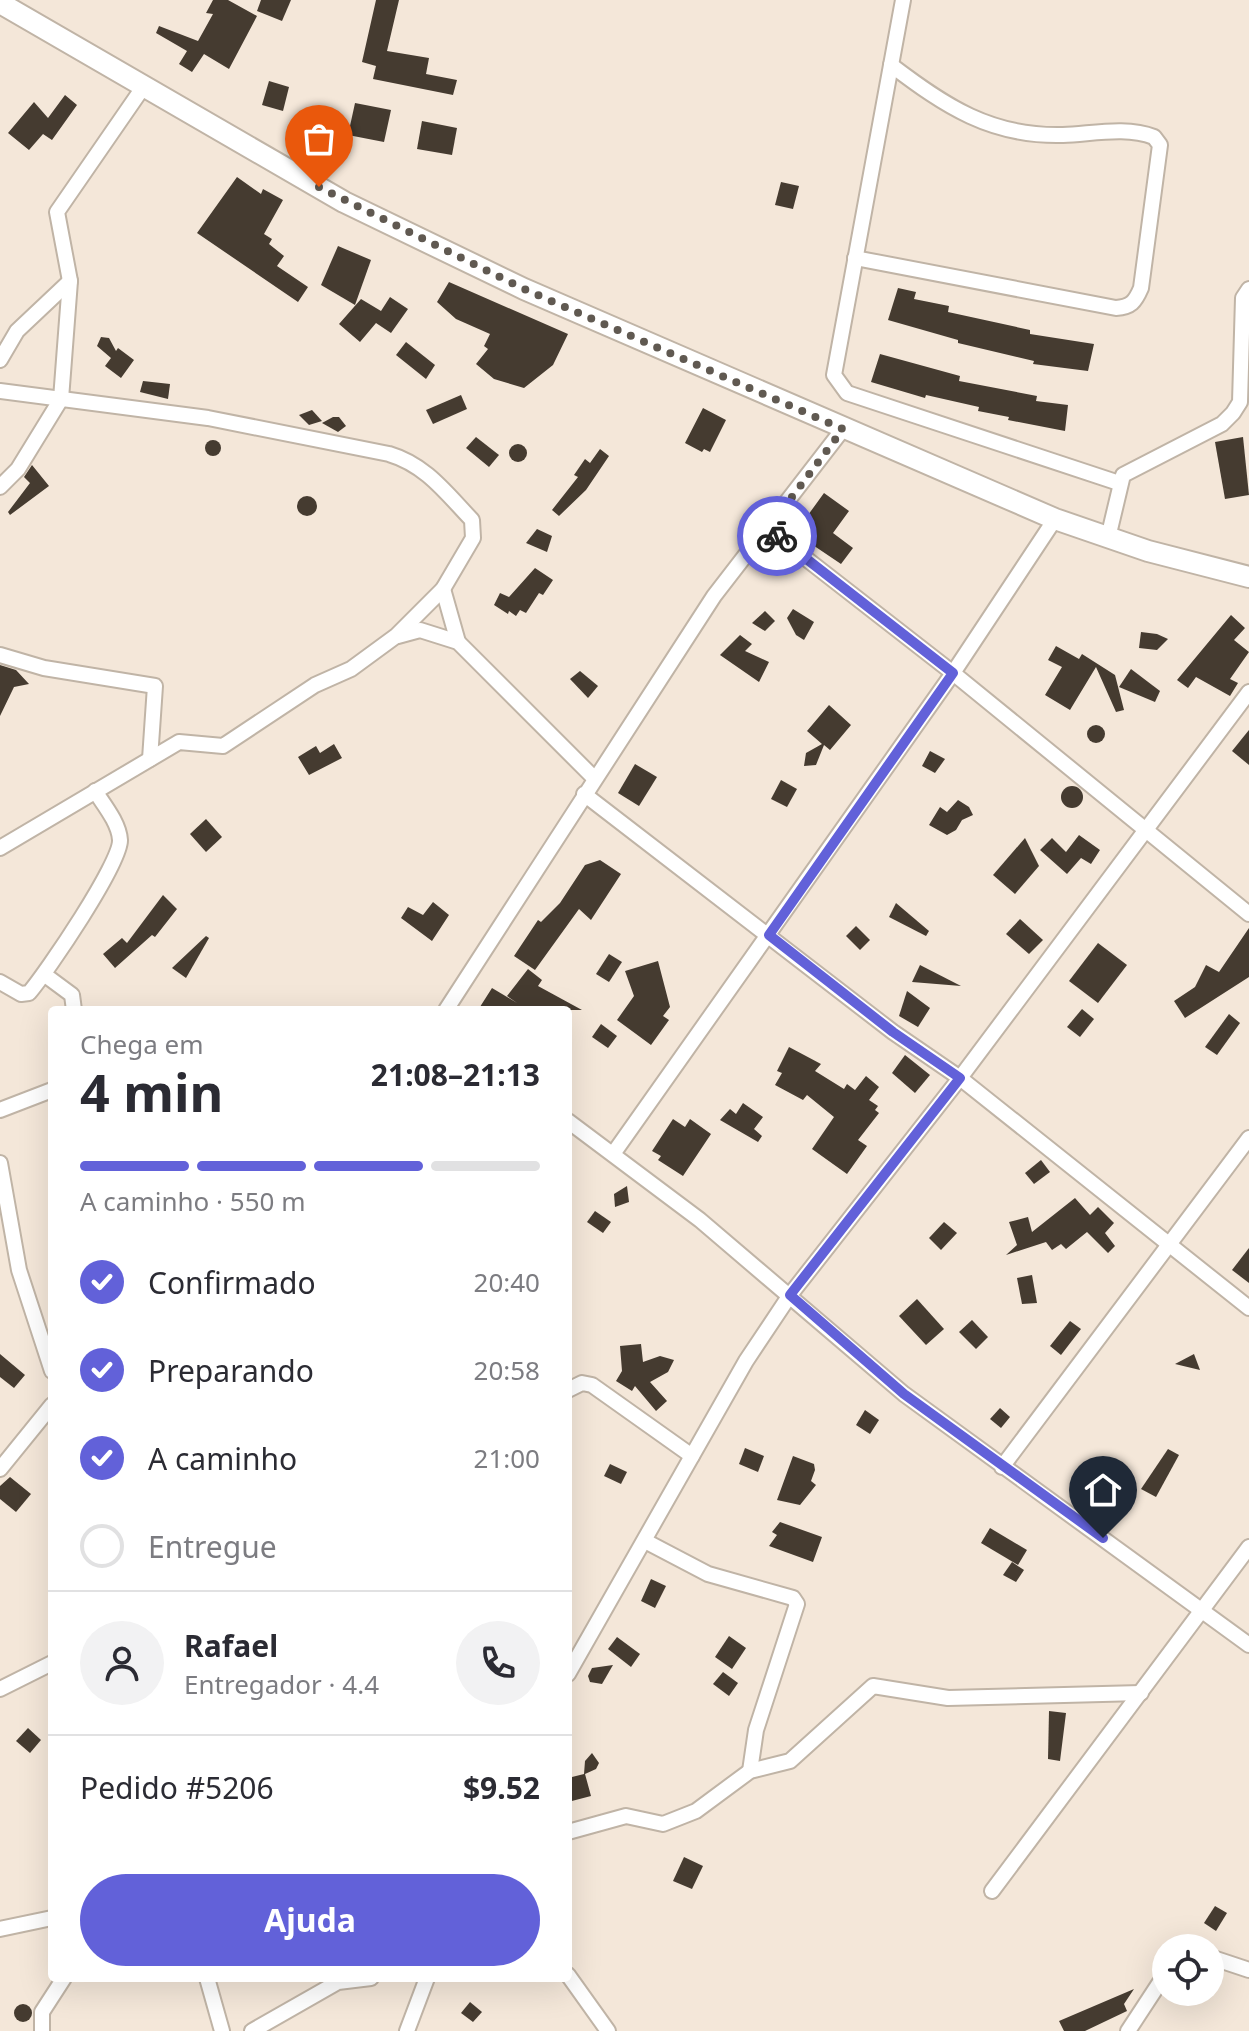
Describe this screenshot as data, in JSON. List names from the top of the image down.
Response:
{
  "page": {
    "heading": ["4 min", "Chega em", "21:08–21:13"],
    "panel": [
      "Rafael",
      "Entregador · 4.4",
      "Pedido #5206",
      "$9.52"
    ],
    "bar": "A caminho · 550 m",
    "list": [
      ["Confirmado", "20:40"],
      ["Preparando", "20:58"],
      ["A caminho", "21:00"],
      "Entregue"
    ],
    "buttons": "Ajuda"
  }
}
